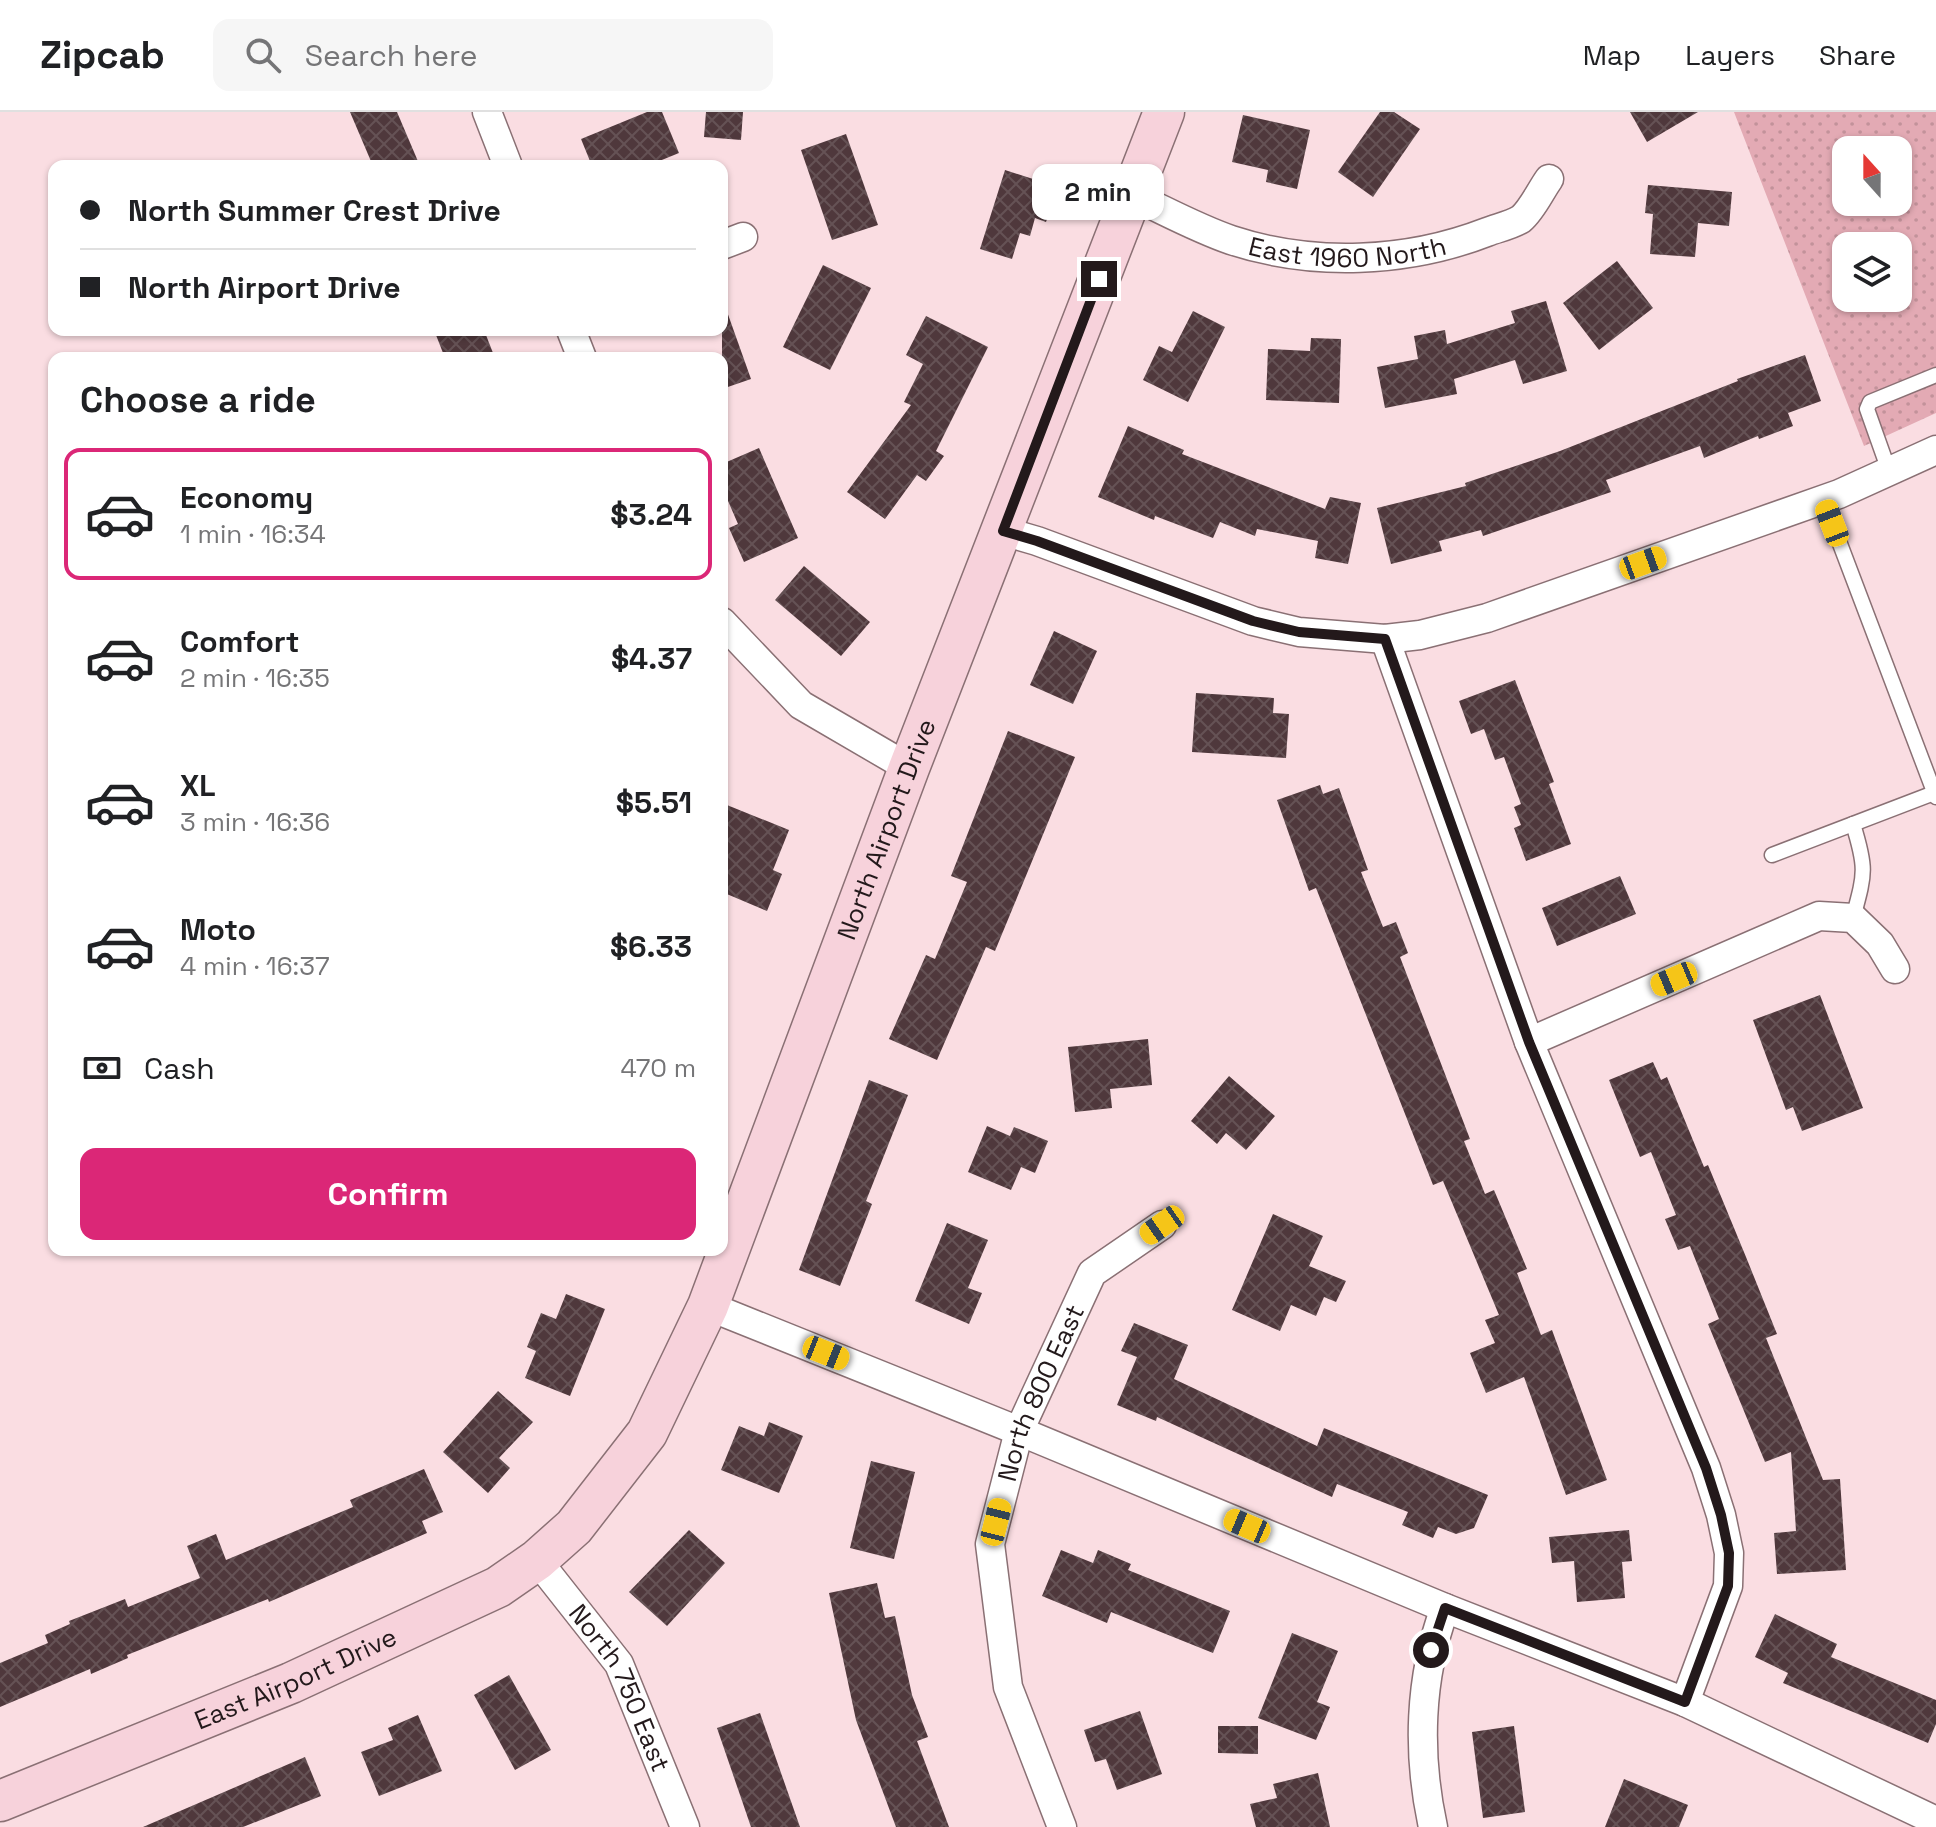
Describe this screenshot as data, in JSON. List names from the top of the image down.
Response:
{
  "streets": {
    "street": [
      "East 1960 North",
      "North Airport Drive",
      "North 800 East",
      "East Airport Drive",
      "North 750 East"
    ]
  },
  "crossings": [
    ["East 1960 North", "North Airport Drive"],
    ["North Airport Drive", "East Airport Drive"],
    ["East Airport Drive", "North 750 East"]
  ],
  "north": "top",
  "page": {
    "header": "Zipcab",
    "search": "Search here",
    "nav": ["Map", "Layers", "Share"],
    "banner": ["North Summer Crest Drive", "North Airport Drive"],
    "bubble": "2 min",
    "heading": "Choose a ride",
    "list": [
      {
        "name": "Economy",
        "note": "1 min · 16:34",
        "value": "$3.24"
      },
      {
        "name": "Comfort",
        "note": "2 min · 16:35",
        "value": "$4.37"
      },
      {
        "name": "XL",
        "note": "3 min · 16:36",
        "value": "$5.51"
      },
      {
        "name": "Moto",
        "note": "4 min · 16:37",
        "value": "$6.33"
      }
    ],
    "pay": ["Cash", "470 m"],
    "buttons": "Confirm"
  }
}
